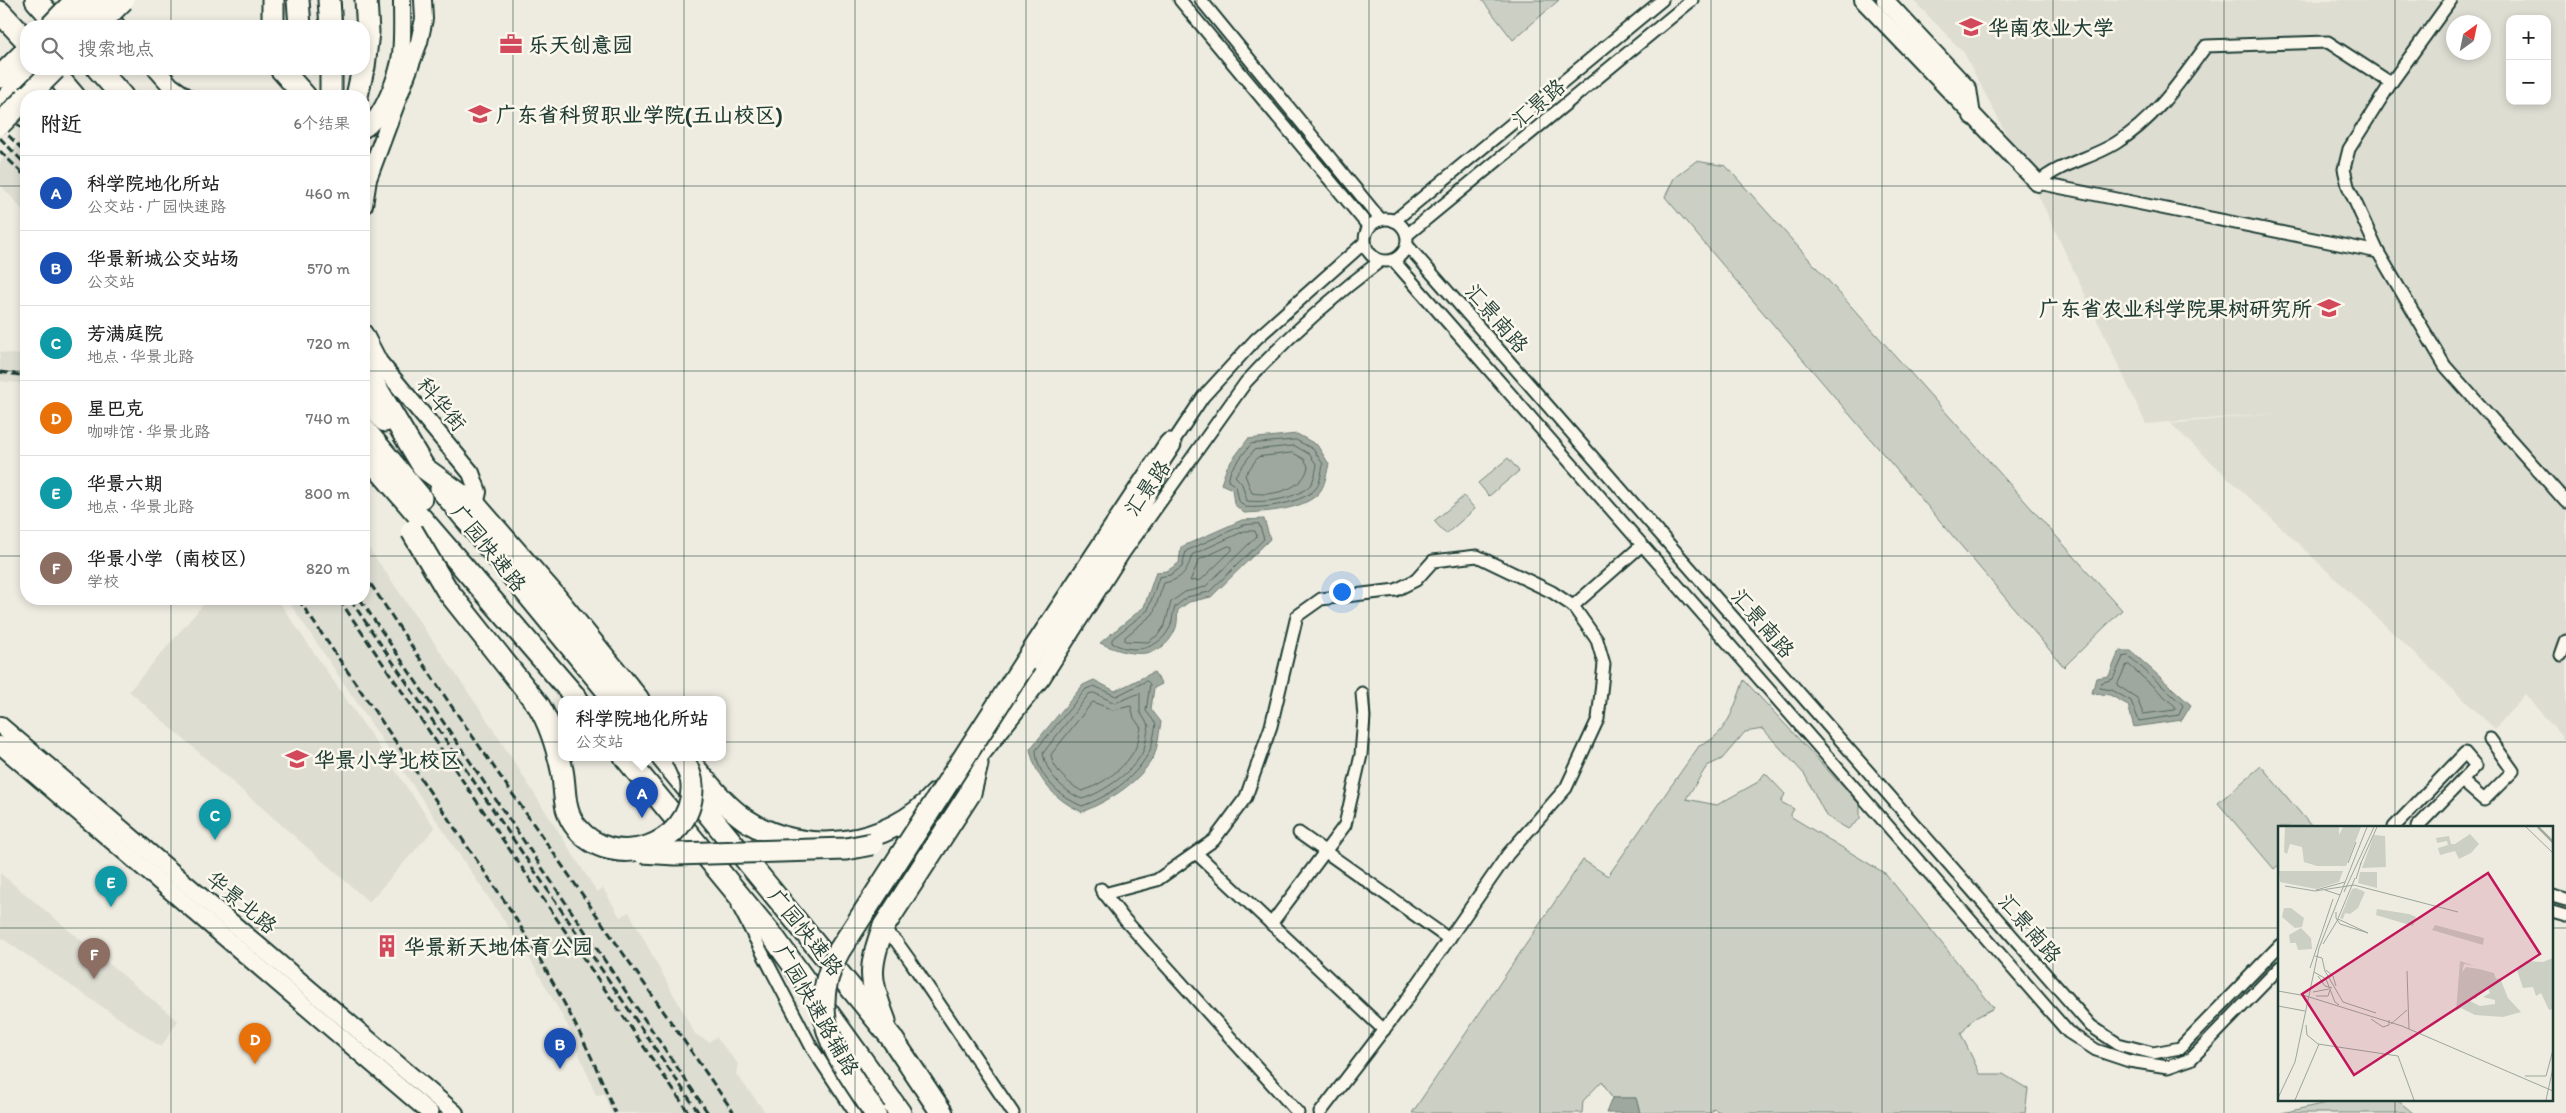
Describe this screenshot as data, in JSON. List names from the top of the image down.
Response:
{
  "streets": {
    "highway": ["广园快速路"],
    "street": [
      "汇景路",
      "汇景南路",
      "科华街",
      "华景北路",
      "广园快速路辅路"
    ]
  },
  "crossings": [
    ["汇景路", "汇景南路"],
    ["广园快速路", "广园快速路辅路"]
  ],
  "places": {
    "school or university": [
      "华南农业大学",
      "广东省科贸职业学院(五山校区)",
      "广东省农业科学院果树研究所",
      "华景小学北校区"
    ],
    "office": ["乐天创意园"],
    "building": ["华景新天地体育公园"]
  },
  "north": "top right",
  "page": {
    "map_buttons": ["+", "−"],
    "search": "搜索地点",
    "heading": ["附近", "6个结果"],
    "list": [
      {
        "mark": "A",
        "name": "科学院地化所站",
        "note": "公交站 · 广园快速路",
        "value": "460 m"
      },
      {
        "mark": "B",
        "name": "华景新城公交站场",
        "note": "公交站",
        "value": "570 m"
      },
      {
        "mark": "C",
        "name": "芳满庭院",
        "note": "地点 · 华景北路",
        "value": "720 m"
      },
      {
        "mark": "D",
        "name": "星巴克",
        "note": "咖啡馆 · 华景北路",
        "value": "740 m"
      },
      {
        "mark": "E",
        "name": "华景六期",
        "note": "地点 · 华景北路",
        "value": "800 m"
      },
      {
        "mark": "F",
        "name": "华景小学（南校区）",
        "note": "学校",
        "value": "820 m"
      }
    ],
    "popup": ["科学院地化所站", "公交站"],
    "pins": [
      "A",
      "C",
      "E",
      "F",
      "D",
      "B"
    ]
  }
}
